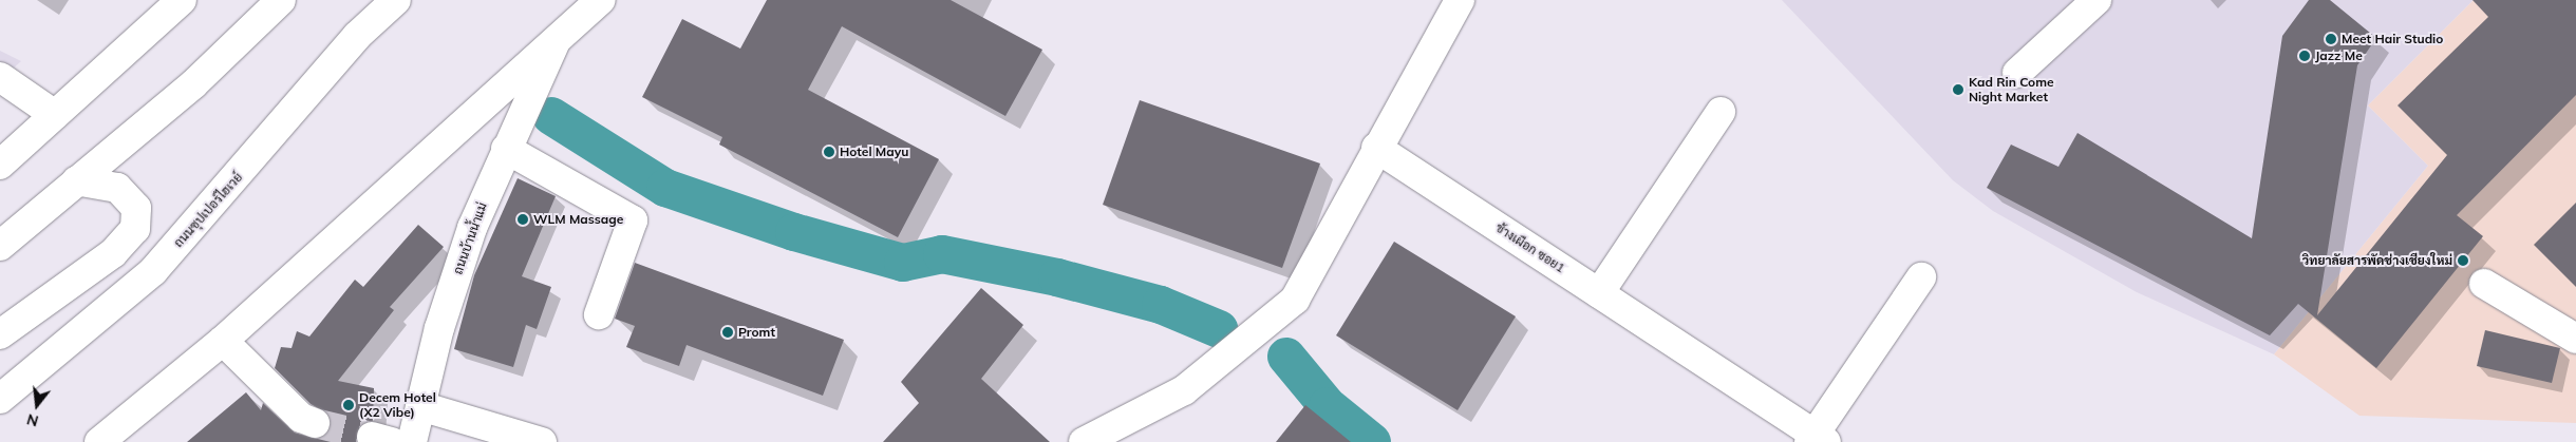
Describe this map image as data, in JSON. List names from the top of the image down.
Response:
{
  "streets": {
    "main road": ["ถนนซุปเปอร์ไฮเวย์", "ถนนบ้านน้ำแม่", "ช้างเผือก ซอย1"]
  },
  "places": [
    "Meet Hair Studio",
    "Jazz Me",
    "Kad Rin Come Night Market",
    "Hotel Mayu",
    "WLM Massage",
    "วิทยาลัยสารพัดช่างเชียงใหม่",
    "Promt",
    "Decem Hotel (X2 Vibe)"
  ],
  "north": "bottom"
}
